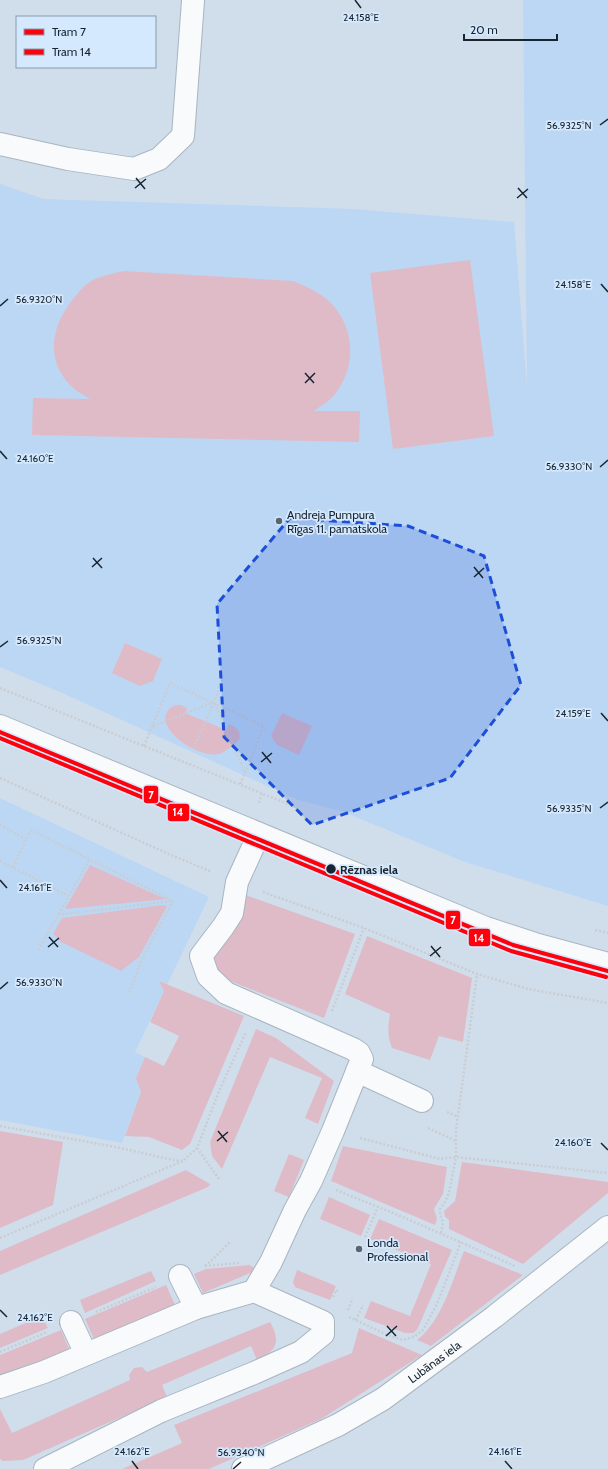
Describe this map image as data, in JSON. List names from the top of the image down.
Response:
{
  "streets": {
    "street": ["Lubānas iela"]
  },
  "places": ["Andreja Pumpura Rīgas 11. pamatskola", "Rēznas iela", "Londa Professional"],
  "lines": ["tram line 7", "tram line 14"],
  "legend": ["Tram 7", "Tram 14"],
  "scale_bar": "20 m",
  "coordinates": [
    "24.158°E",
    "56.9325°N",
    "56.9320°N",
    "24.160°E",
    "56.9330°N",
    "24.159°E",
    "56.9335°N",
    "24.161°E",
    "24.162°E",
    "56.9340°N"
  ]
}
